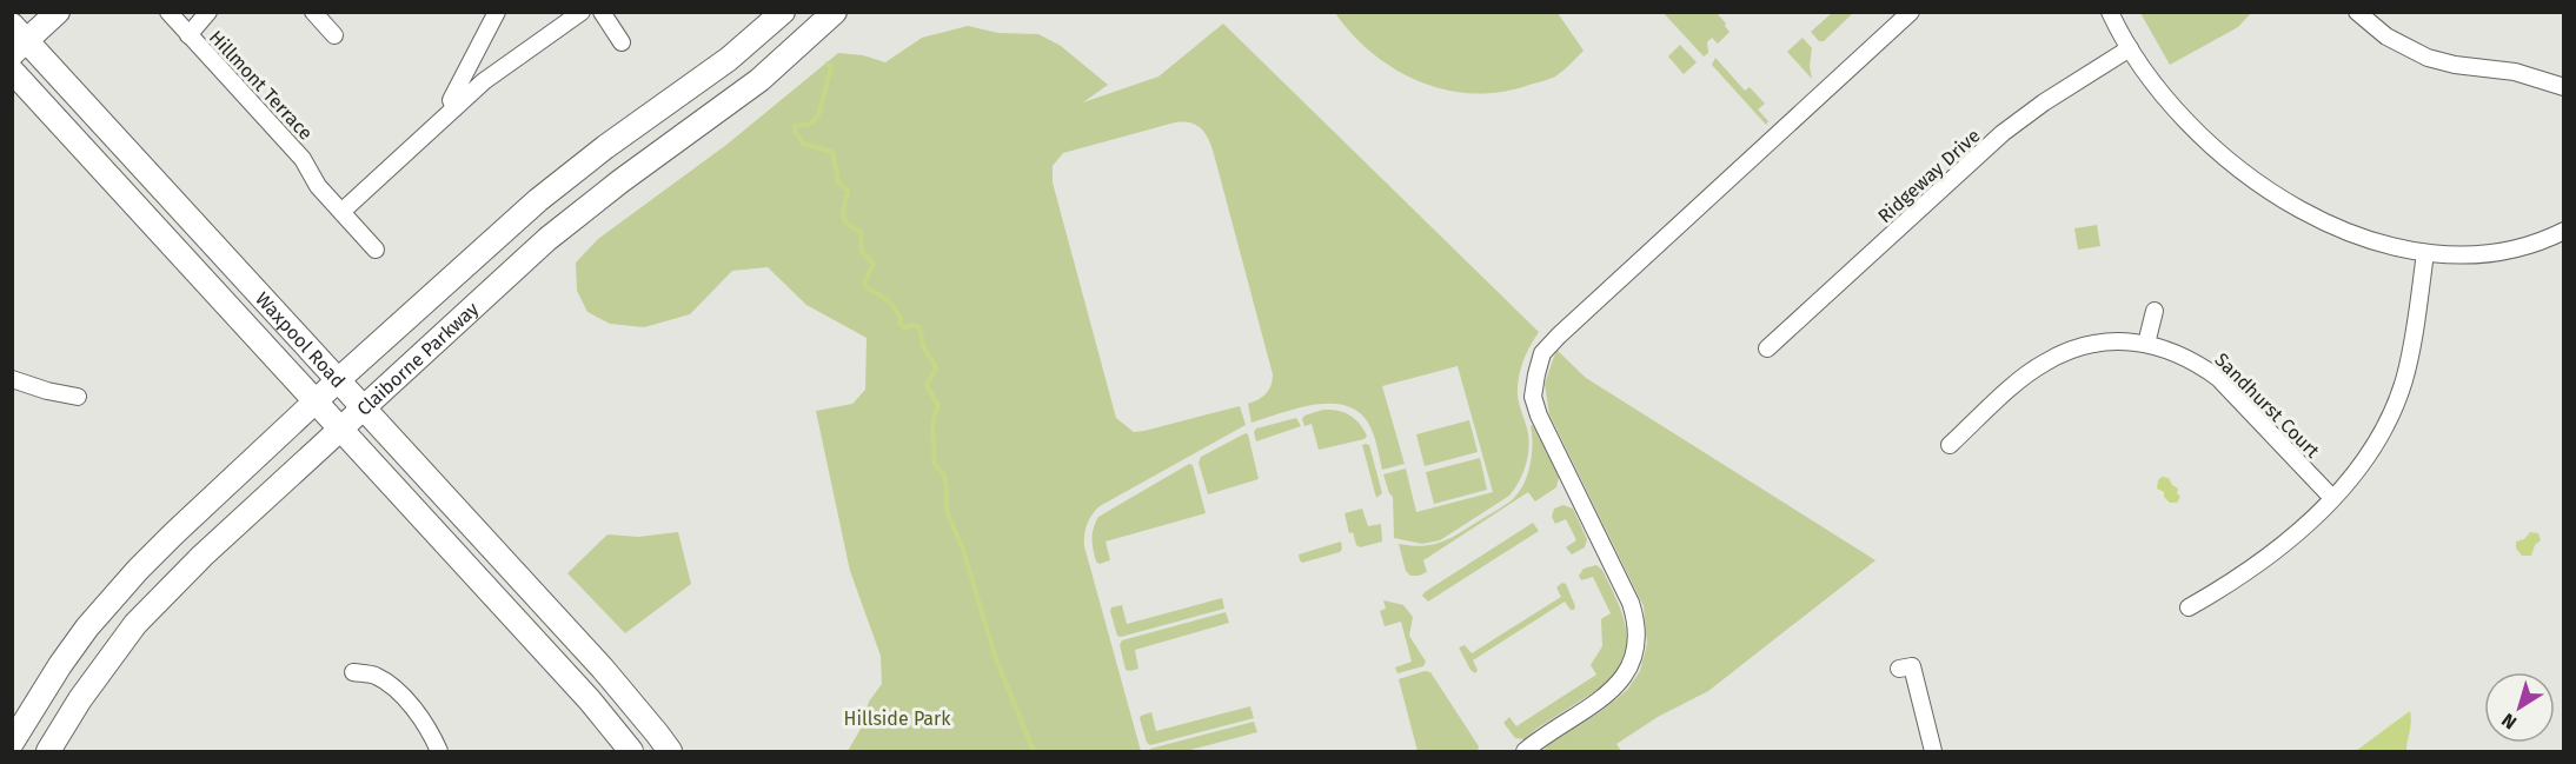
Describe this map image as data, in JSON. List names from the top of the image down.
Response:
{
  "streets": {
    "main road": ["Waxpool Road", "Claiborne Parkway"],
    "street": ["Hillmont Terrace", "Ridgeway Drive", "Sandhurst Court"]
  },
  "crossings": [
    ["Waxpool Road", "Claiborne Parkway"]
  ],
  "parks": ["Hillside Park"],
  "north": "bottom left"
}
